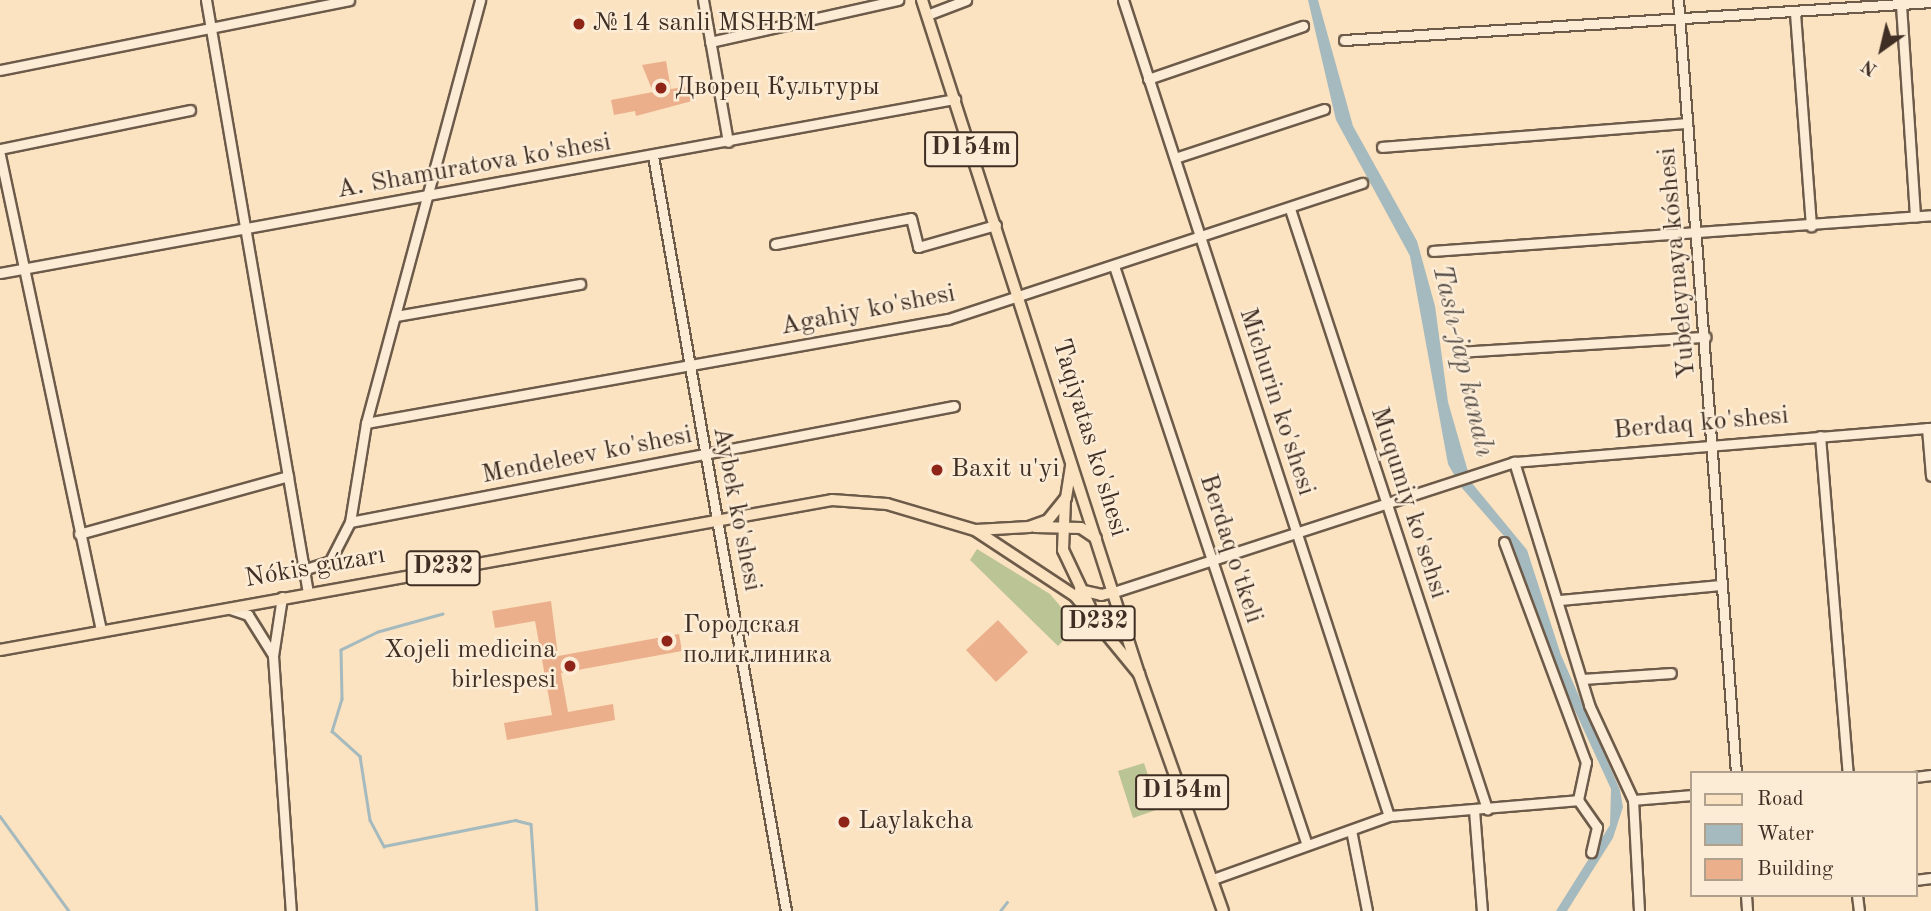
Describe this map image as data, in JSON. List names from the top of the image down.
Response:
{
  "streets": {
    "main road": [
      "D154m",
      "Taqiyatas ko'shesi",
      "Nókis gúzarı",
      "D232"
    ],
    "street": [
      "A. Shamuratova ko'shesi",
      "Yubeleynaya kóshesi",
      "Agahiy ko'shesi",
      "Michurin ko'shesi",
      "Berdaq ko'shesi",
      "Mendeleev ko'shesi",
      "Muqumiy ko'sehsi",
      "Aybek ko'shesi",
      "Berdaq o'tkeli"
    ]
  },
  "crossings": [
    ["D154m", "A. Shamuratova ko'shesi"],
    ["D154m", "Agahiy ko'shesi"],
    ["D154m", "Berdaq ko'shesi"],
    ["D154m", "Taqiyatas ko'shesi"],
    ["D154m", "D232"],
    ["A. Shamuratova ko'shesi", "Aybek ko'shesi"],
    ["Yubeleynaya kóshesi", "Berdaq ko'shesi"],
    ["Agahiy ko'shesi", "Michurin ko'shesi"],
    ["Agahiy ko'shesi", "Taqiyatas ko'shesi"],
    ["Agahiy ko'shesi", "Muqumiy ko'sehsi"],
    ["Agahiy ko'shesi", "Aybek ko'shesi"],
    ["Agahiy ko'shesi", "Berdaq o'tkeli"],
    ["Michurin ko'shesi", "Berdaq ko'shesi"],
    ["Berdaq ko'shesi", "Taqiyatas ko'shesi"],
    ["Berdaq ko'shesi", "Muqumiy ko'sehsi"],
    ["Berdaq ko'shesi", "Berdaq o'tkeli"],
    ["Berdaq ko'shesi", "D232"],
    ["Taqiyatas ko'shesi", "D232"],
    ["Mendeleev ko'shesi", "Aybek ko'shesi"],
    ["Aybek ko'shesi", "Nókis gúzarı"],
    ["Nókis gúzarı", "D232"]
  ],
  "water": ["Taslı-jap kanalı"],
  "places": [
    "№14 sanli MSHBM",
    "Дворец Культуры",
    "Baxit u'yi",
    "Городская поликлиника",
    "Xojeli medicina birlespesi",
    "Laylakcha"
  ],
  "legend": ["Road", "Water", "Building"],
  "north": "bottom left"
}
